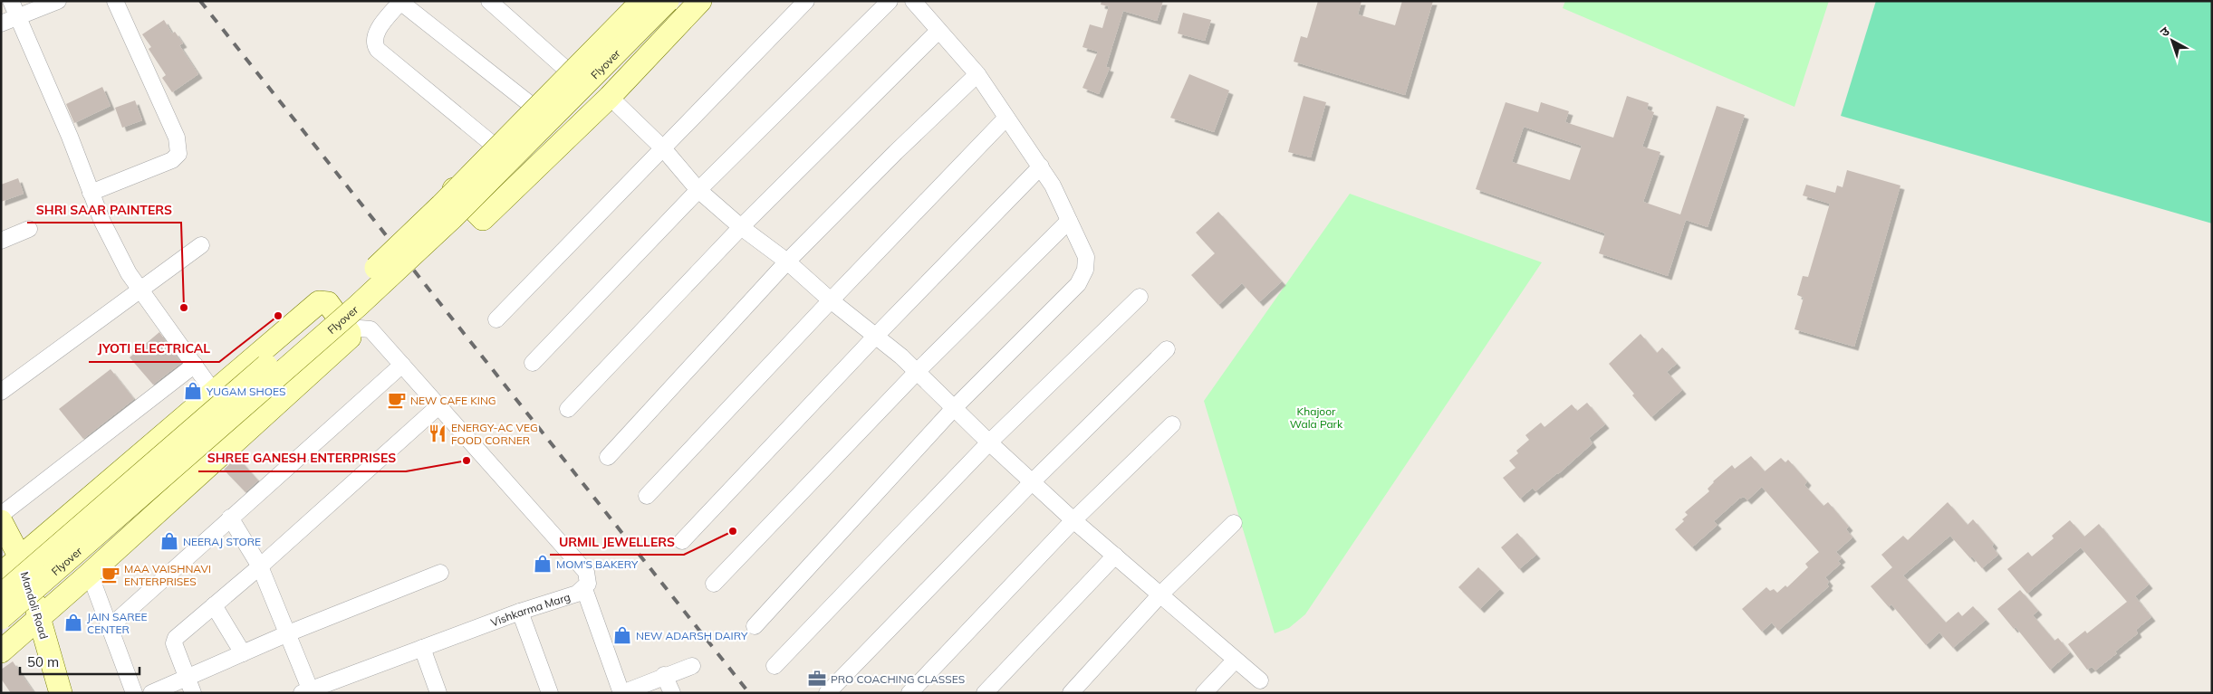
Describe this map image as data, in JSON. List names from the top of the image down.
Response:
{
  "streets": {
    "street": ["Flyover", "Mandoli Road", "Vishkarma Marg"]
  },
  "parks": ["Khajoor Wala Park"],
  "places": {
    "other": [
      "SHRI SAAR PAINTERS",
      "JYOTI ELECTRICAL",
      "SHREE GANESH ENTERPRISES",
      "URMIL JEWELLERS"
    ],
    "shop": [
      "YUGAM SHOES",
      "NEERAJ STORE",
      "MOM'S BAKERY",
      "JAIN SAREE CENTER",
      "NEW ADARSH DAIRY"
    ],
    "cafe": ["NEW CAFE KING", "MAA VAISHNAVI ENTERPRISES"],
    "restaurant": ["ENERGY-AC VEG FOOD CORNER"],
    "office": ["PRO COACHING CLASSES"]
  },
  "scale_bar": "50 m",
  "north": "top left"
}
